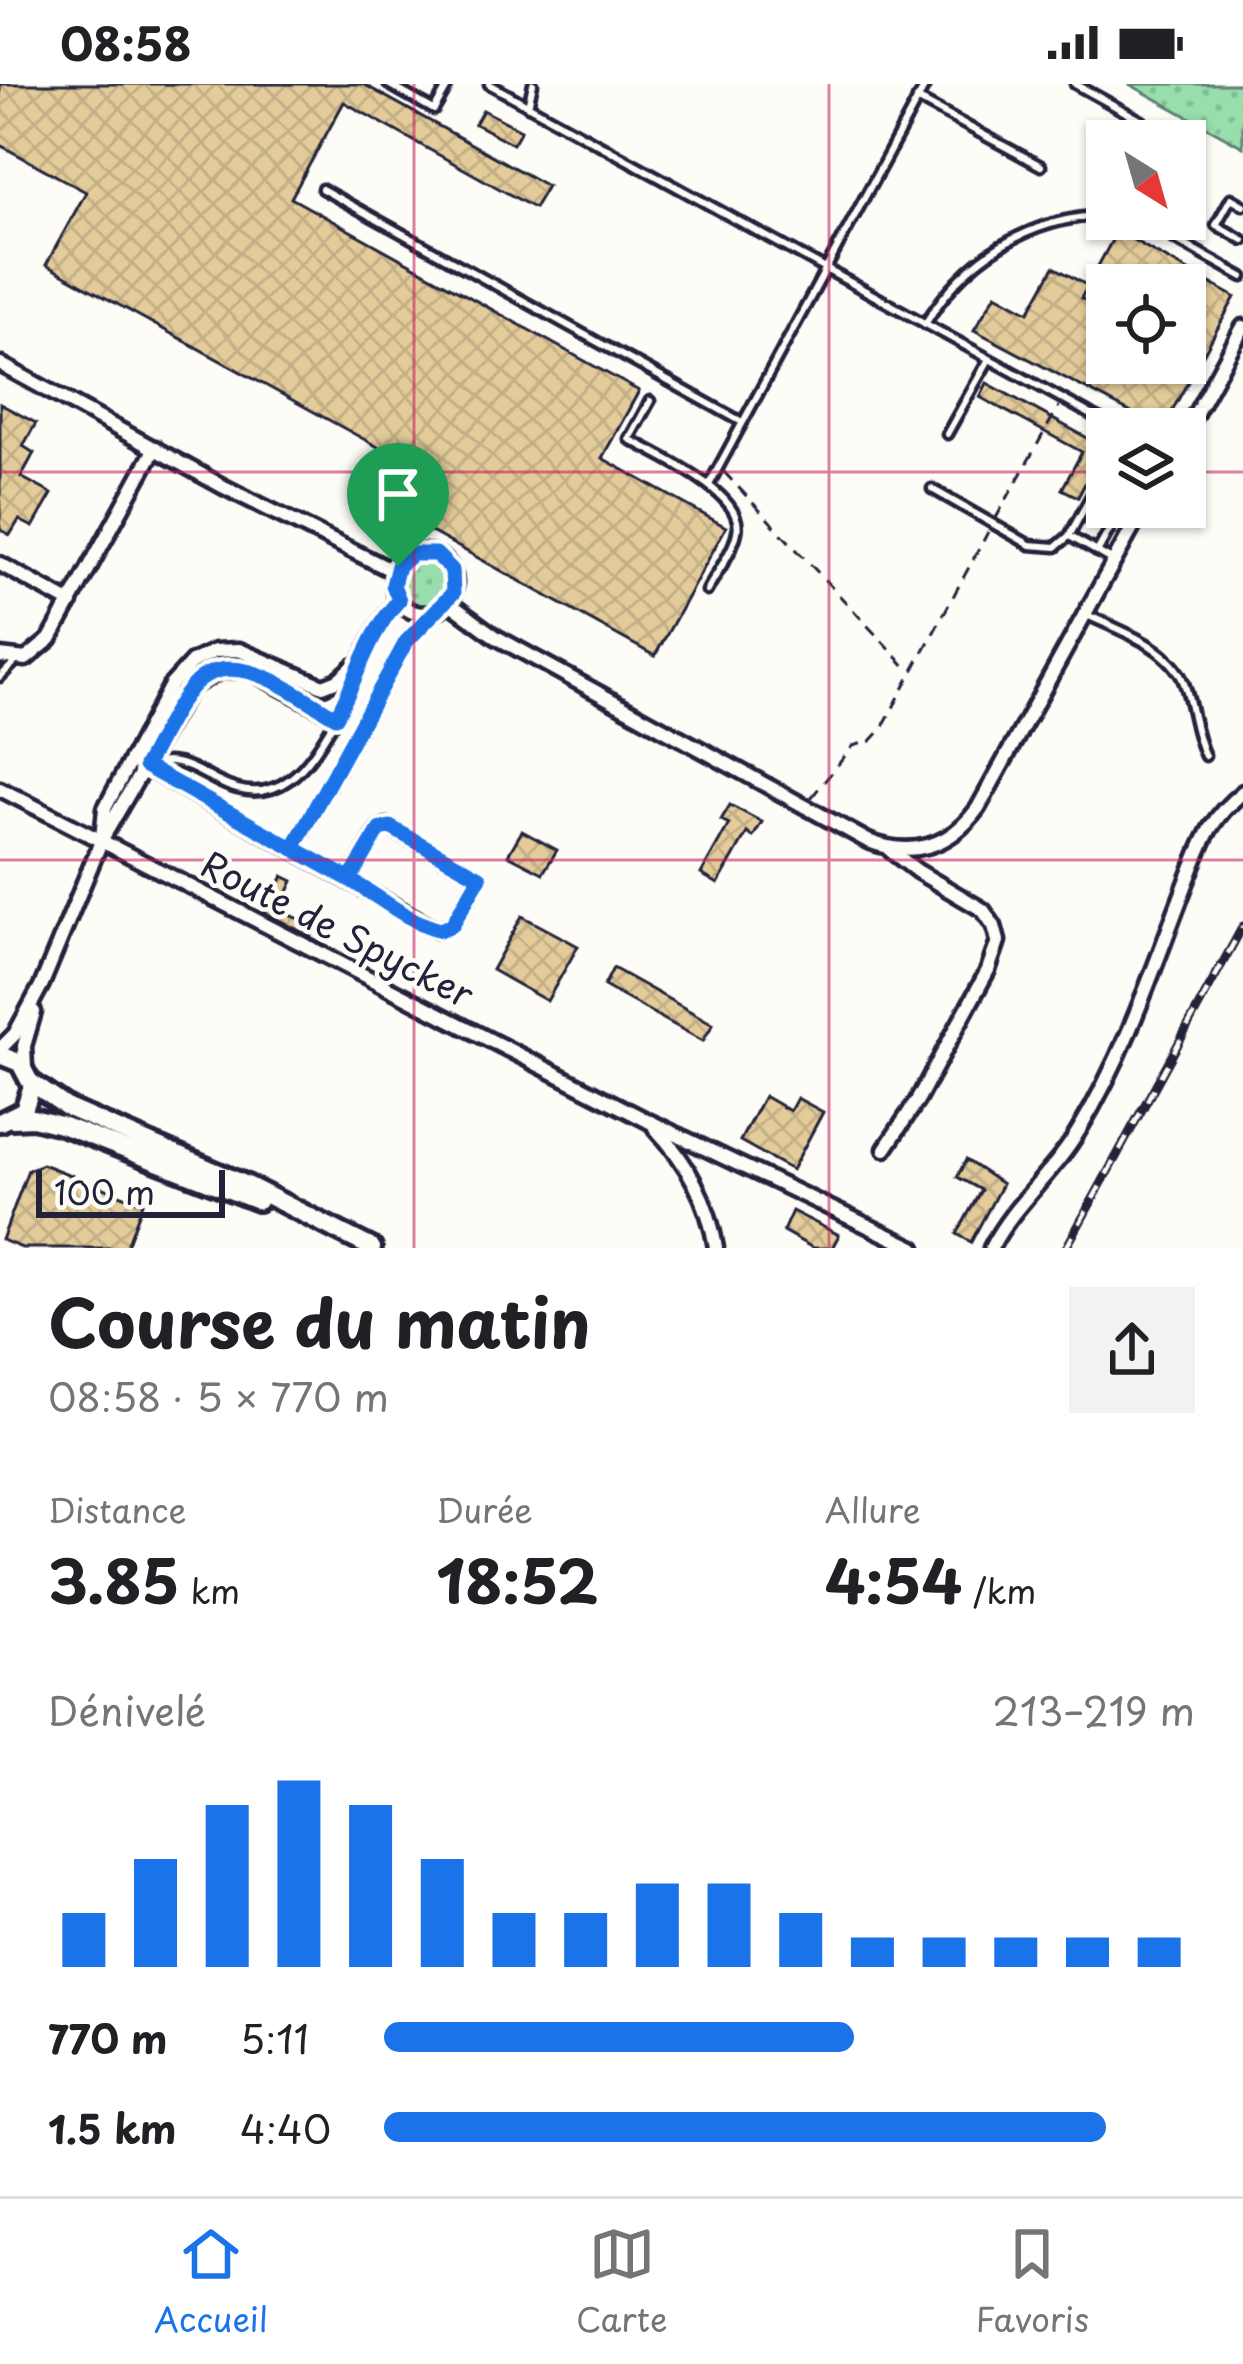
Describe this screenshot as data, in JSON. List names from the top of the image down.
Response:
{
  "streets": {
    "street": ["Route de Spycker"]
  },
  "scale_bar": "100 m",
  "north": "bottom right",
  "page": {
    "status": "08:58",
    "scale": "100 m",
    "heading": ["Course du matin", "08:58 · 5 × 770 m"],
    "stats": [
      ["Distance", "3.85 km"],
      ["Durée", "18:52"],
      ["Allure", "4:54 /km"]
    ],
    "chart": ["Dénivelé", "213–219 m"],
    "list": [
      {
        "name": "770 m",
        "note": "5:11"
      },
      {
        "name": "1.5 km",
        "note": "4:40"
      }
    ],
    "tabs": ["Accueil", "Carte", "Favoris"]
  }
}
